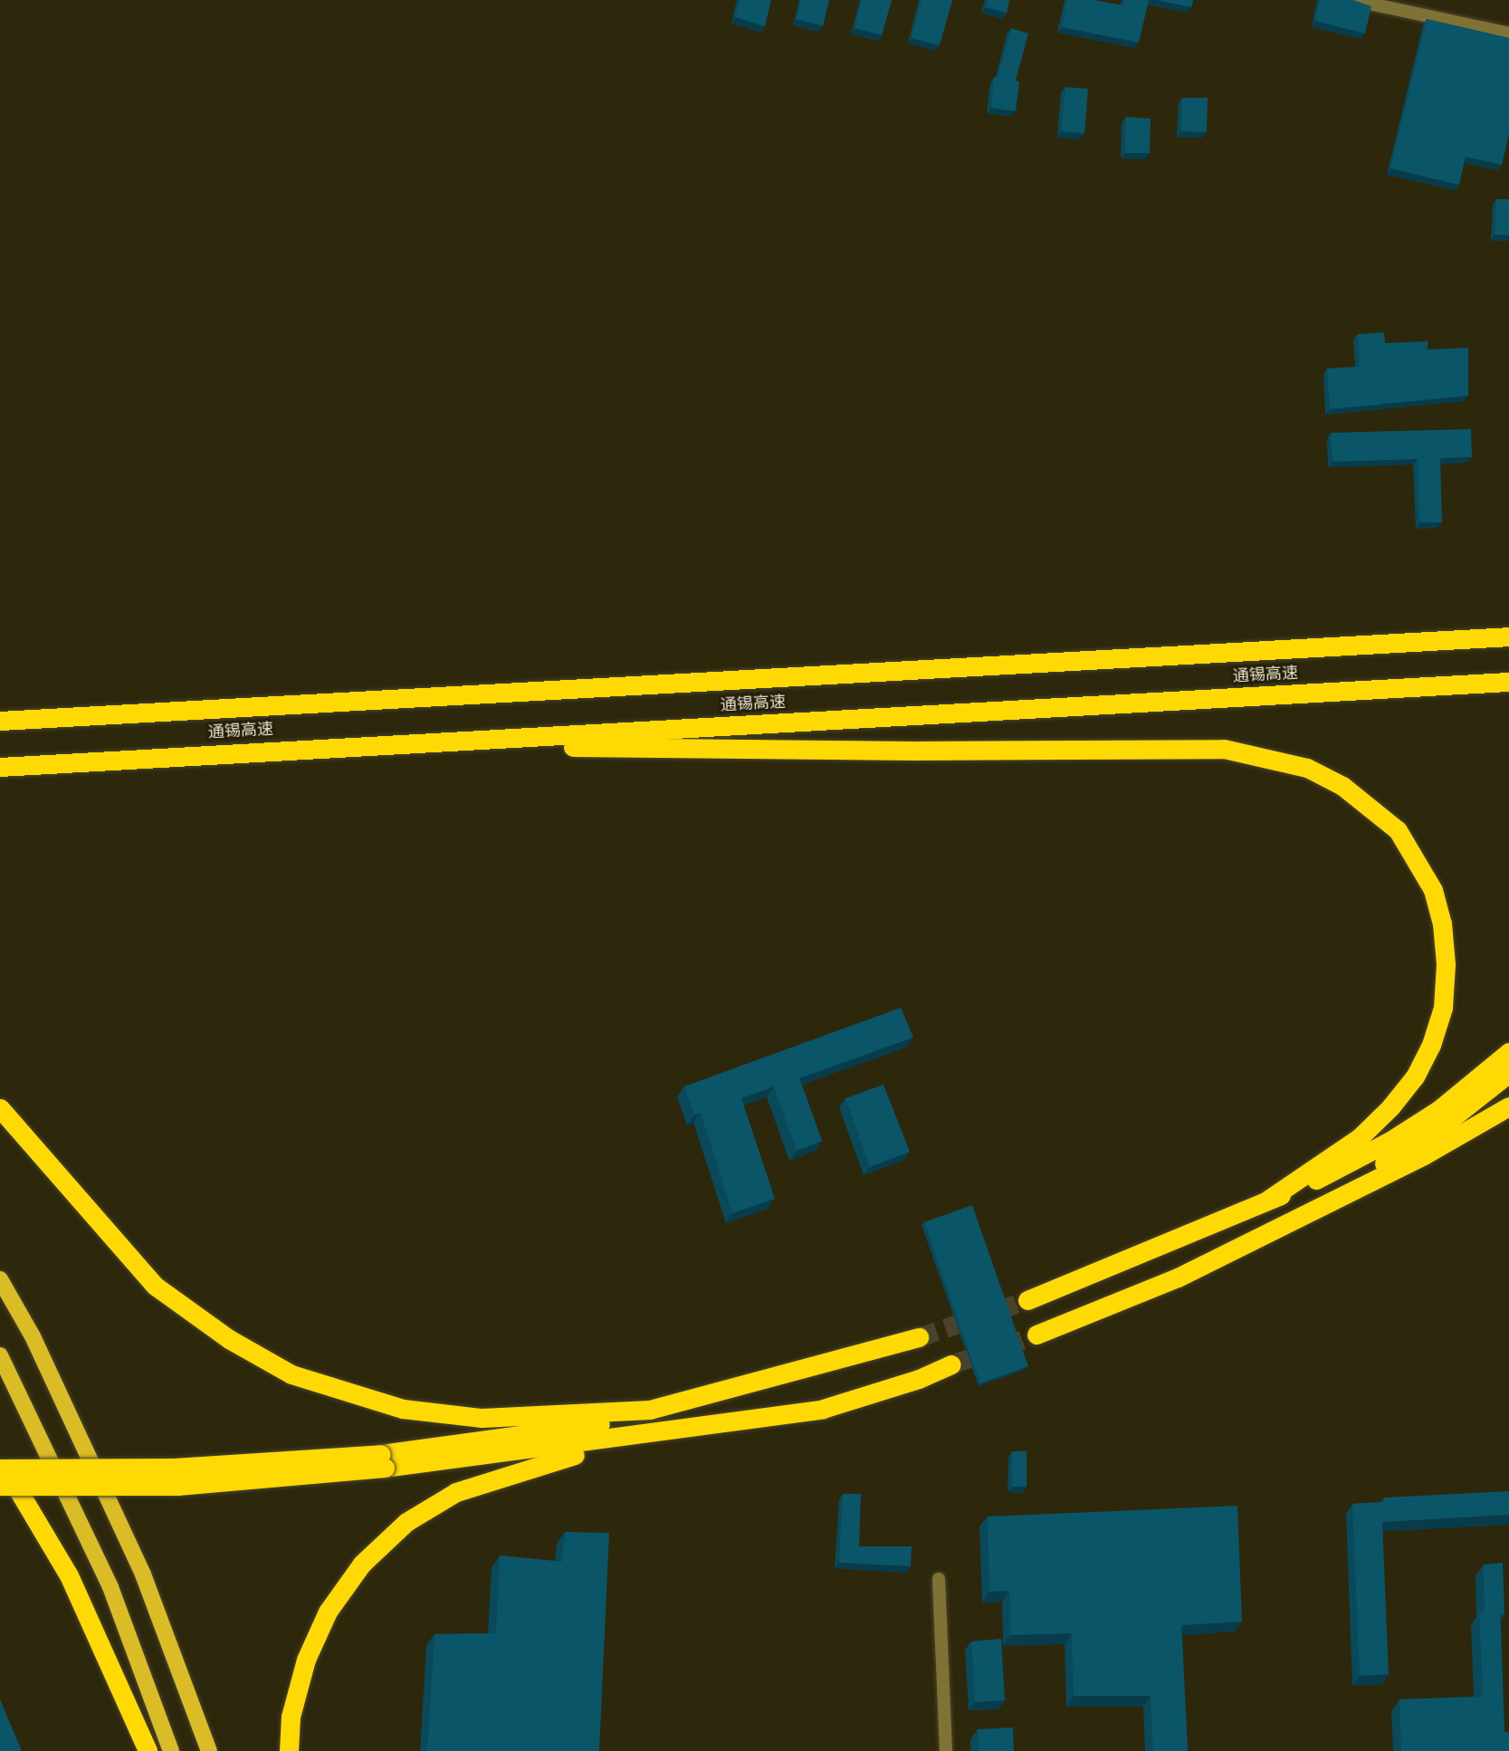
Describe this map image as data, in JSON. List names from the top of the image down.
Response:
{
  "streets": {
    "highway": ["通锡高速"]
  }
}
